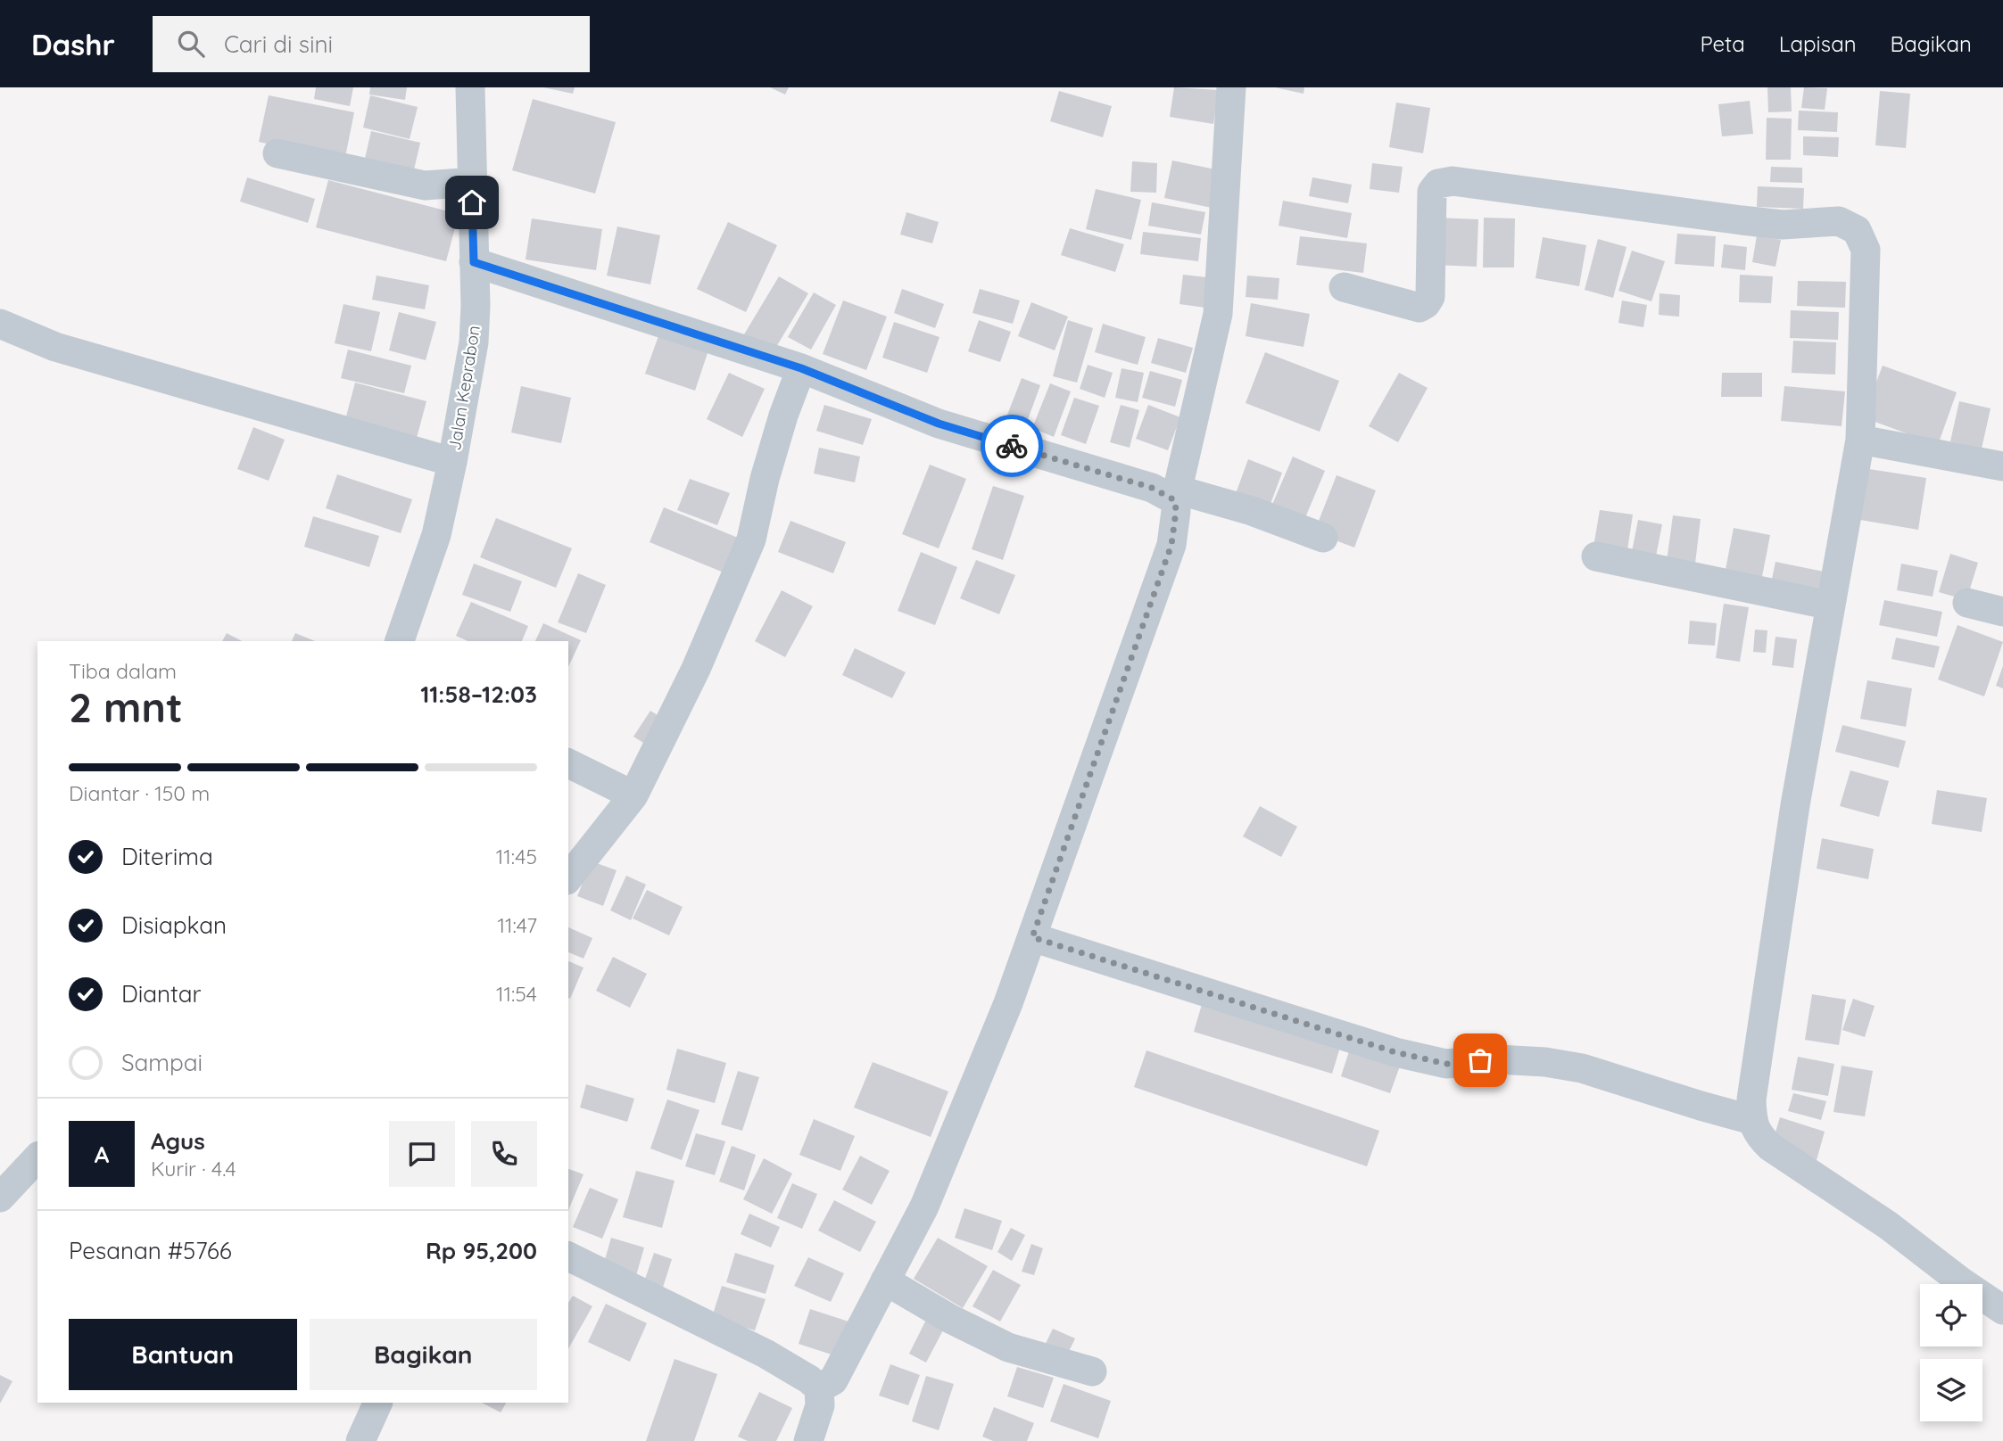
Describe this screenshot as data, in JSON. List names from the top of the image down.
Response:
{
  "streets": {
    "street": ["Jalan Keprabon"]
  },
  "page": {
    "header": "Dashr",
    "search": "Cari di sini",
    "nav": ["Peta", "Lapisan", "Bagikan"],
    "heading": ["2 mnt", "Tiba dalam", "11:58–12:03"],
    "panel": [
      "Agus",
      "Kurir · 4.4",
      "Pesanan #5766",
      "Rp 95,200"
    ],
    "bar": "Diantar · 150 m",
    "list": [
      ["Diterima", "11:45"],
      ["Disiapkan", "11:47"],
      ["Diantar", "11:54"],
      "Sampai"
    ],
    "round": "A",
    "buttons": ["Bantuan", "Bagikan"]
  }
}
